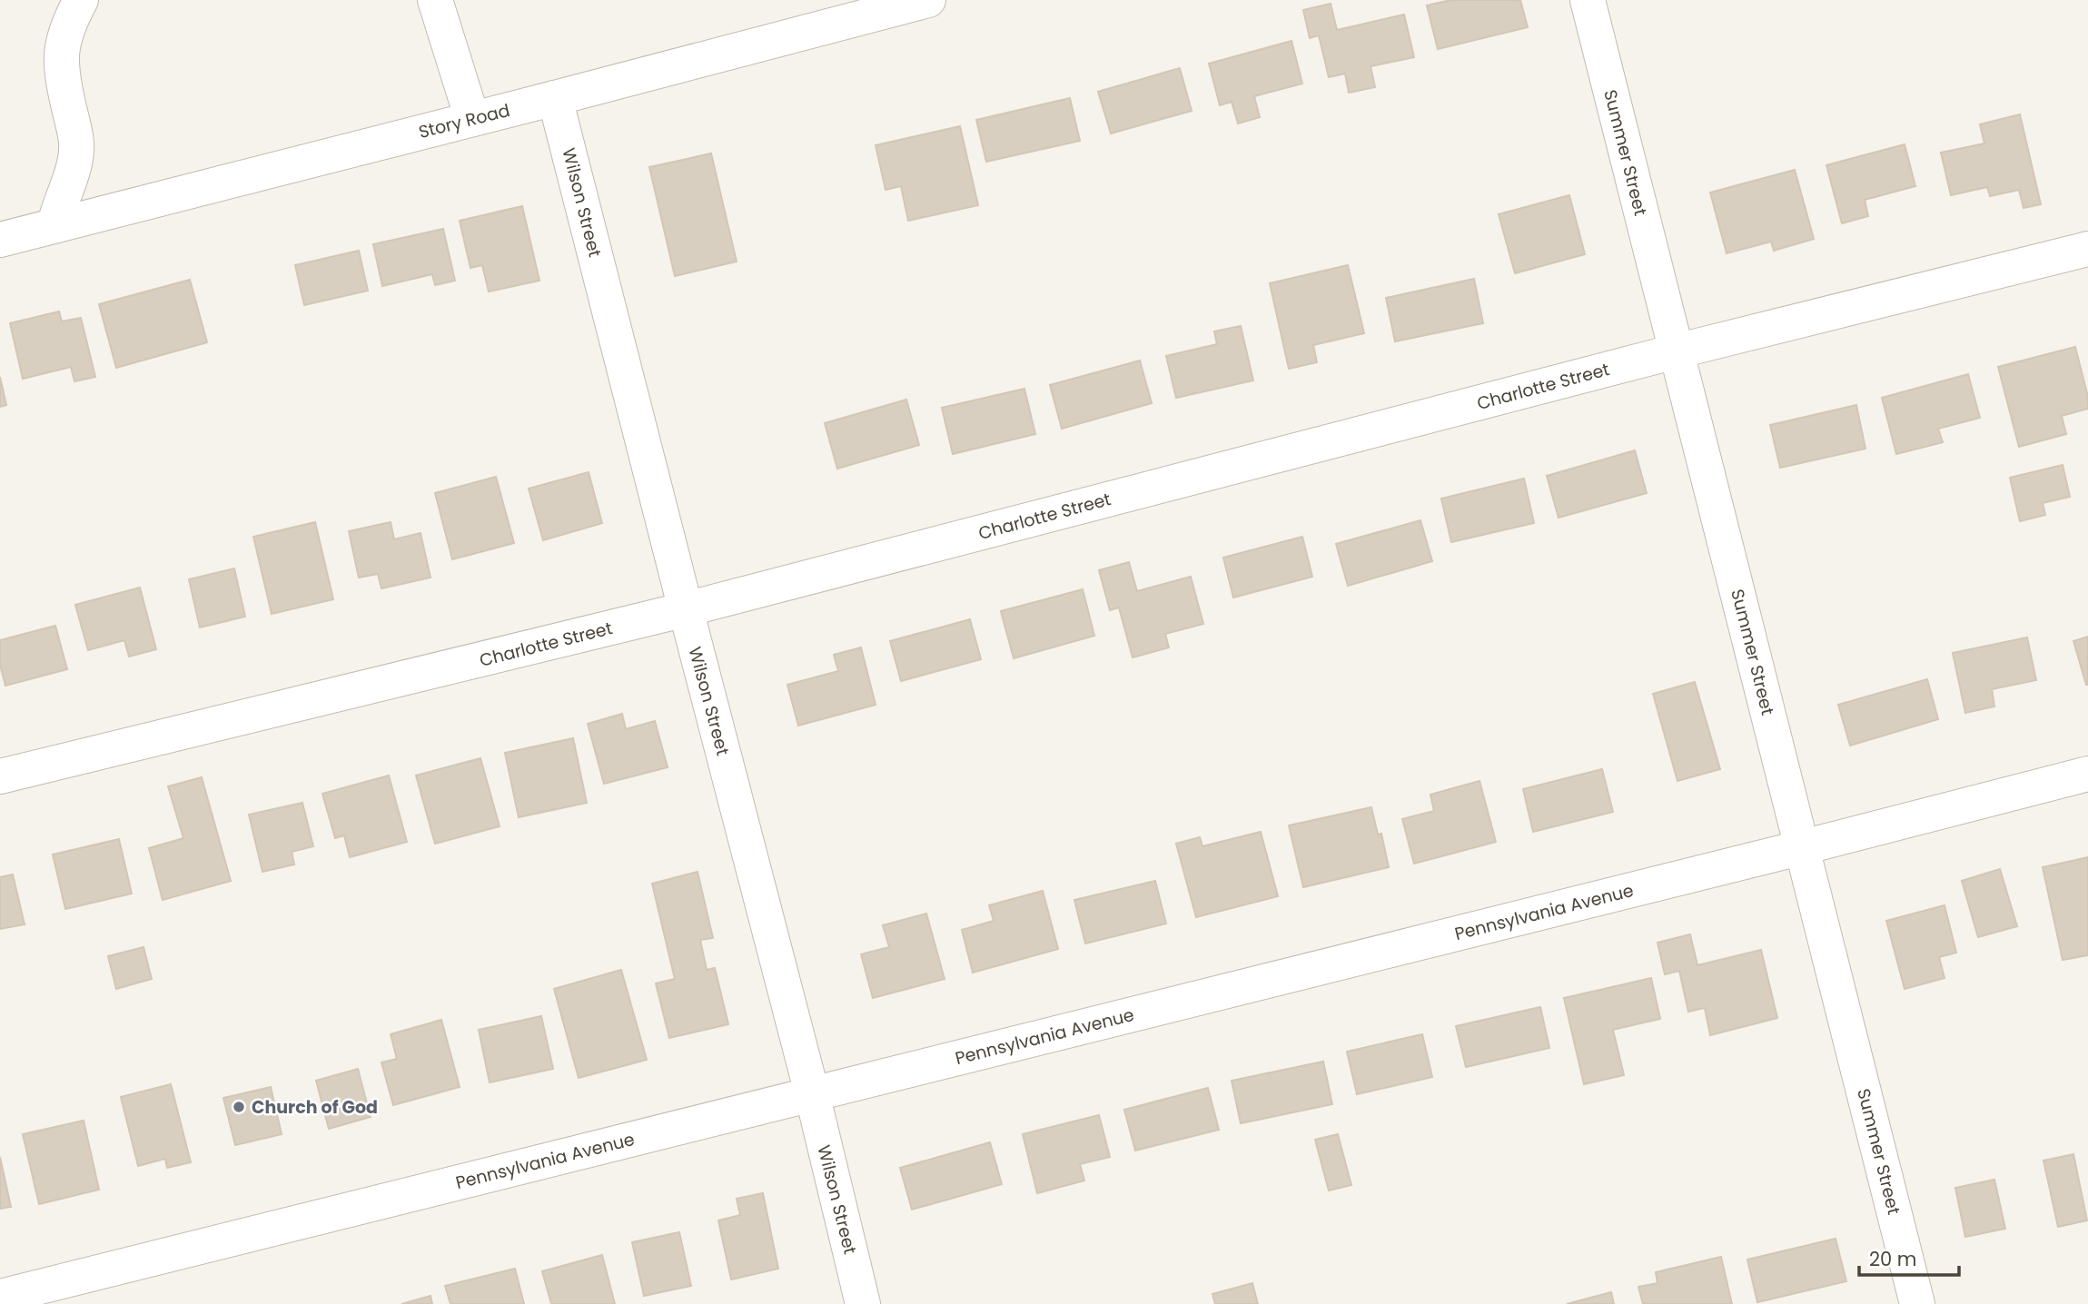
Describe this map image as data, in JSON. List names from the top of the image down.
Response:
{
  "streets": {
    "street": [
      "Story Road",
      "Summer Street",
      "Wilson Street",
      "Charlotte Street",
      "Pennsylvania Avenue"
    ]
  },
  "crossings": [
    ["Story Road", "Wilson Street"],
    ["Summer Street", "Charlotte Street"],
    ["Summer Street", "Pennsylvania Avenue"],
    ["Wilson Street", "Charlotte Street"],
    ["Wilson Street", "Pennsylvania Avenue"]
  ],
  "places": ["Church of God"],
  "scale_bar": "20 m"
}
